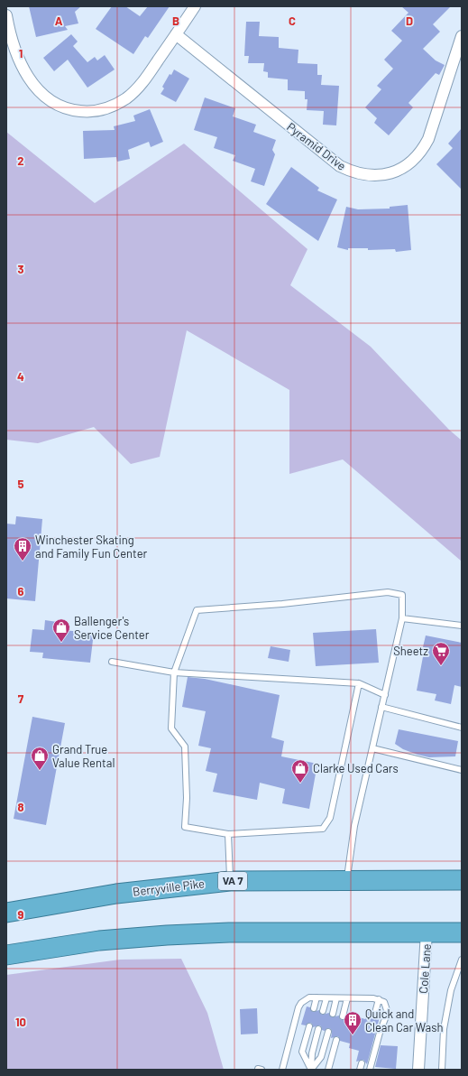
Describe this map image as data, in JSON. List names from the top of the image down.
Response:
{
  "streets": {
    "highway": ["VA 7", "Berryville Pike"],
    "street": ["Pyramid Drive", "Cole Lane"]
  },
  "places": {
    "building": ["Winchester Skating and Family Fun Center", "Quick and Clean Car Wash"],
    "shop": ["Ballenger's Service Center", "Grand True Value Rental", "Clarke Used Cars"],
    "supermarket": ["Sheetz"]
  },
  "grid": {
    "columns": [
      "A",
      "B",
      "C",
      "D"
    ],
    "rows": [
      "1",
      "2",
      "3",
      "4",
      "5",
      "6",
      "7",
      "8",
      "9",
      "10"
    ]
  }
}
